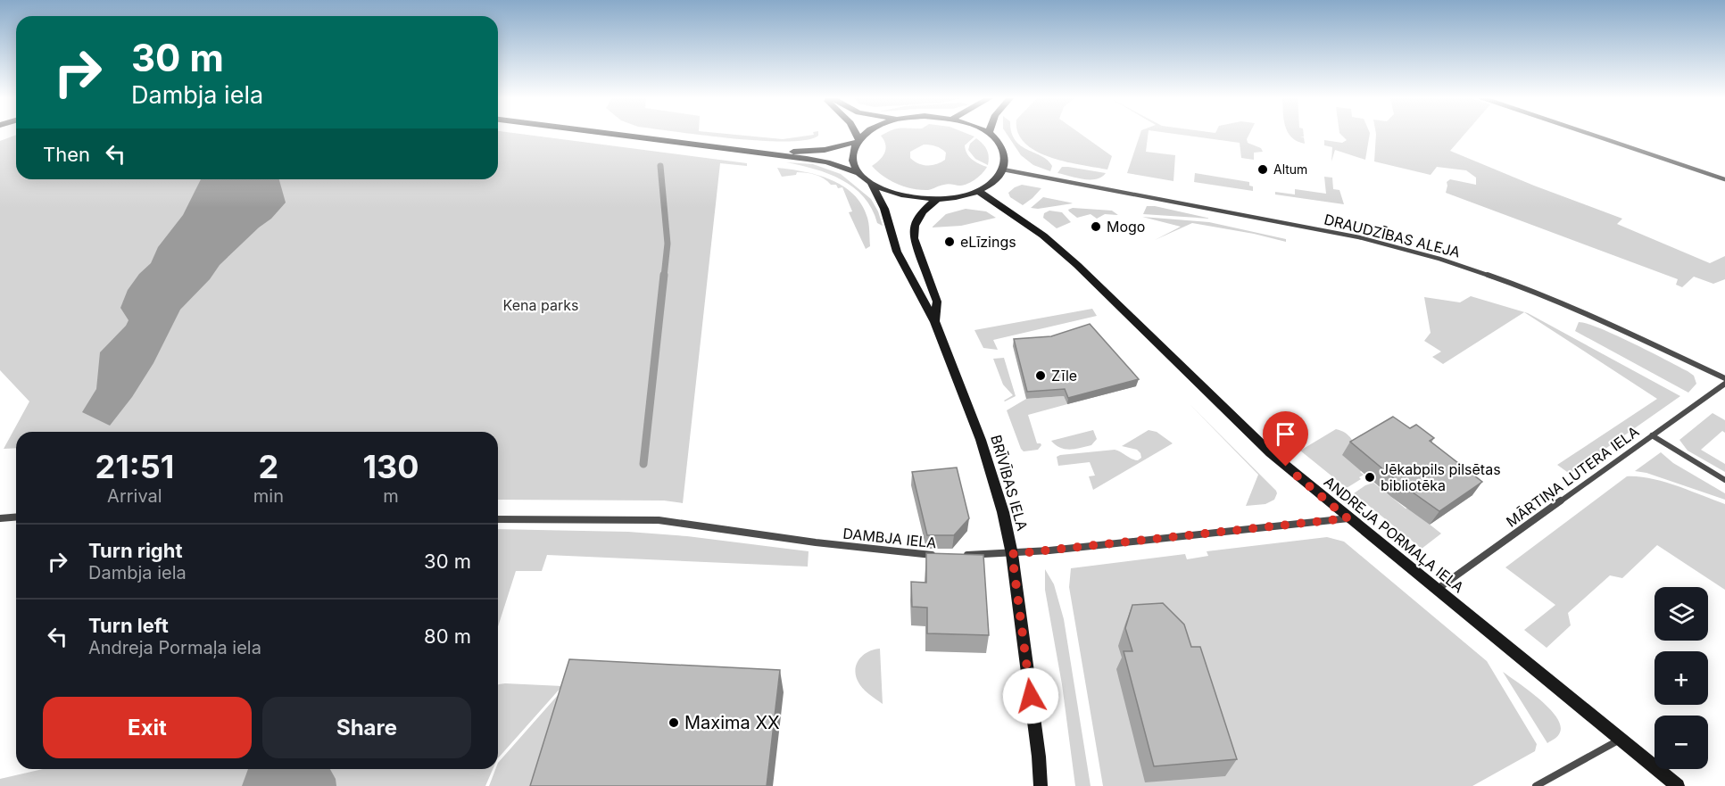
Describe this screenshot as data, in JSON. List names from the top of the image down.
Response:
{
  "streets": {
    "main road": ["BRĪVĪBAS IELA", "ANDREJA PORMAĻA IELA"],
    "street": ["DRAUDZĪBAS ALEJA", "MĀRTIŅA LUTERA IELA", "DAMBJA IELA"]
  },
  "crossings": [
    ["MĀRTIŅA LUTERA IELA", "ANDREJA PORMAĻA IELA"]
  ],
  "parks": ["Kena parks"],
  "places": [
    "Altum",
    "Mogo",
    "eLīzings",
    "Zīle",
    "Jēkabpils pilsētas bibliotēka",
    "Maxima XX"
  ],
  "page": {
    "turn": ["30 m", "Dambja iela"],
    "then": "Then",
    "eta": [
      "21:51",
      "Arrival",
      "2",
      "min",
      "130",
      "m"
    ],
    "list": [
      {
        "name": "Turn right",
        "note": "Dambja iela",
        "value": "30 m"
      },
      {
        "name": "Turn left",
        "note": "Andreja Pormaļa iela",
        "value": "80 m"
      }
    ],
    "map_buttons": ["+", "−"],
    "buttons": ["Exit", "Share"]
  }
}
